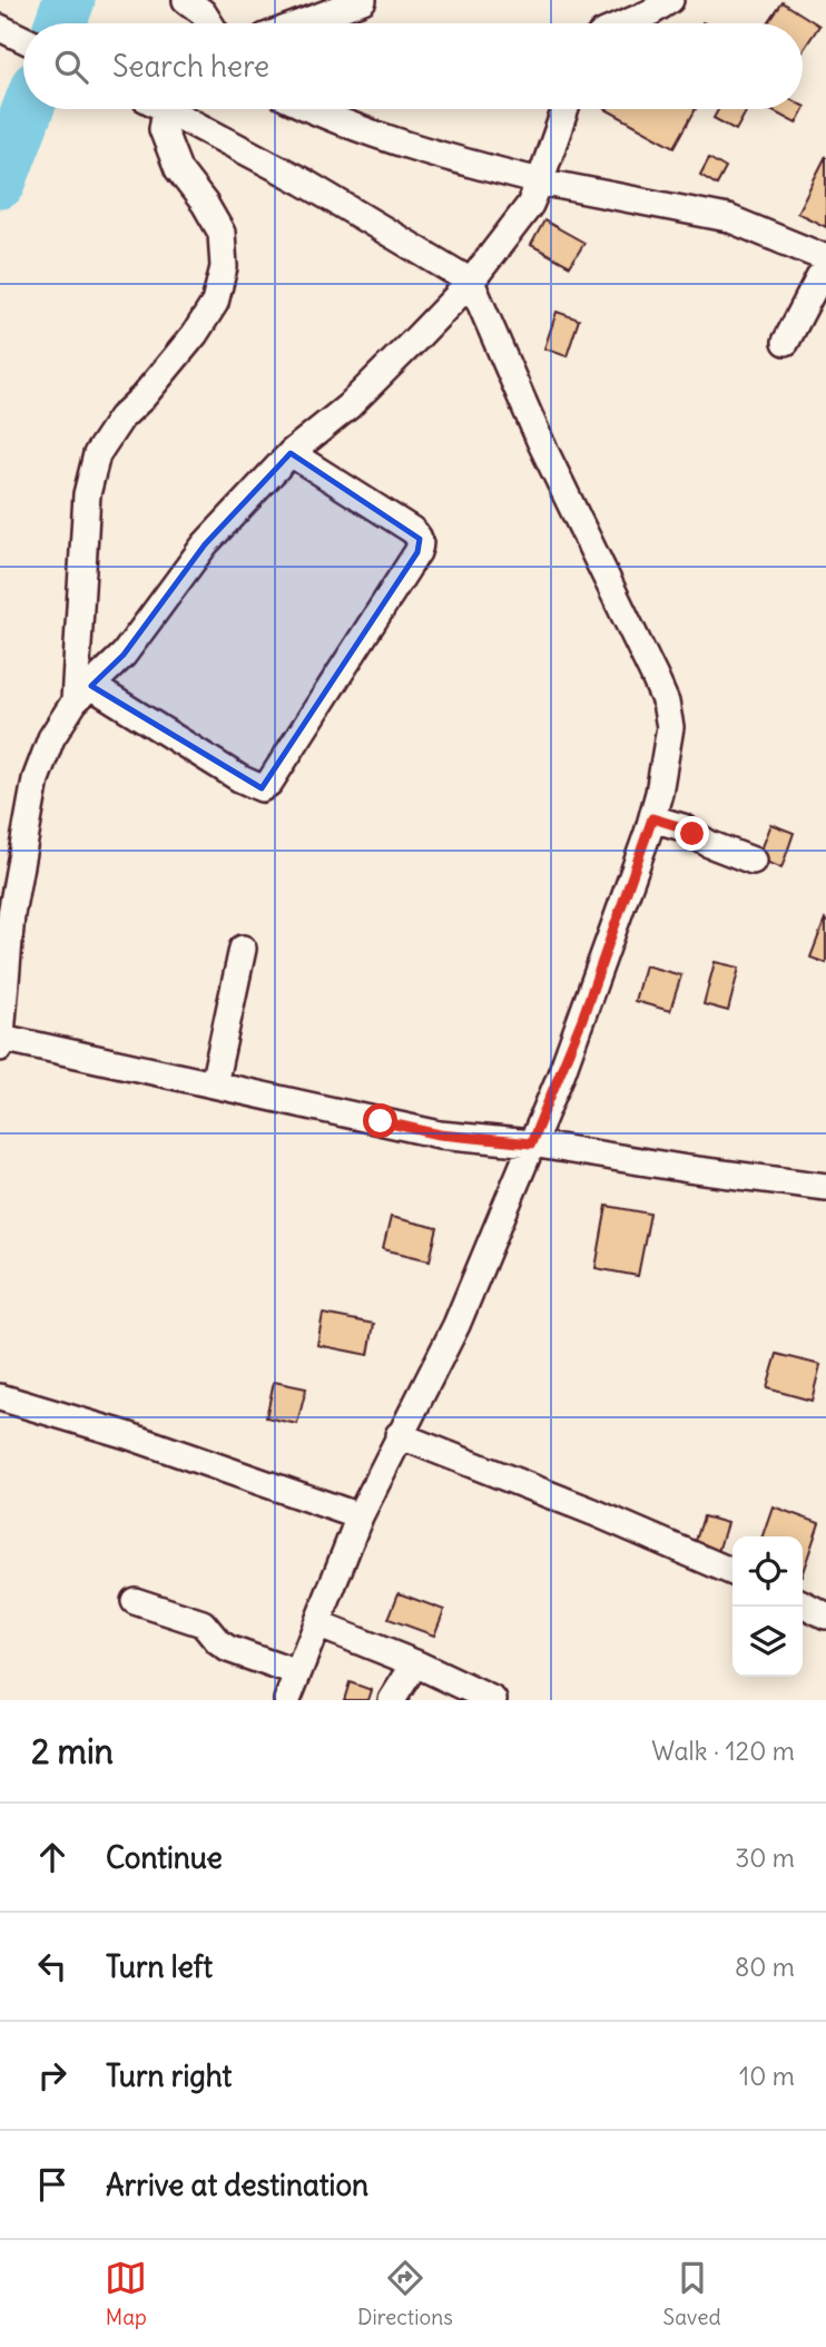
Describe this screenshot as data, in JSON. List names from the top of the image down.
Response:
{
  "page": {
    "search": "Search here",
    "heading": ["2 min", "Walk · 120 m"],
    "list": [
      ["Continue", "30 m"],
      ["Turn left", "80 m"],
      ["Turn right", "10 m"],
      "Arrive at destination"
    ],
    "nav": ["Map", "Directions", "Saved"]
  }
}
